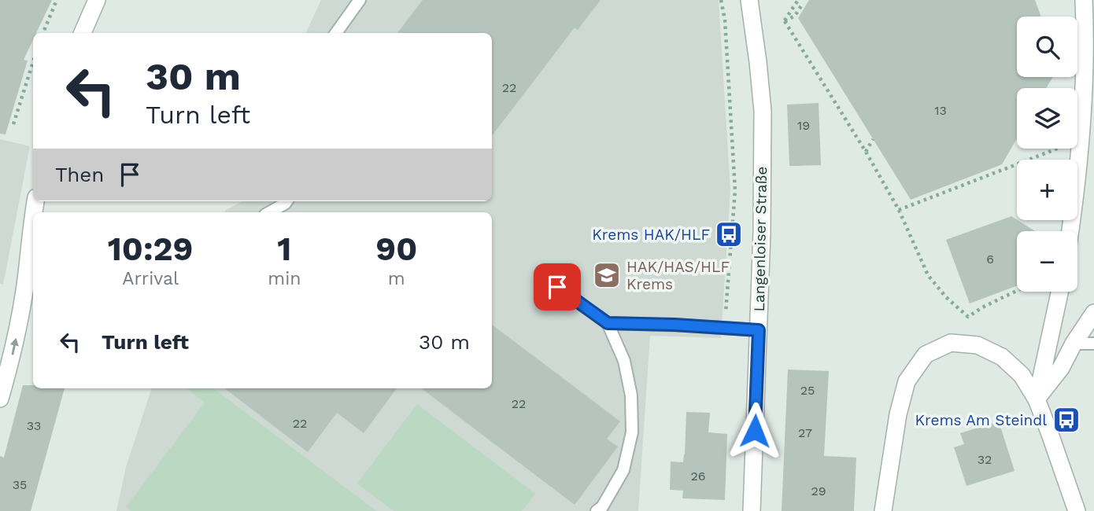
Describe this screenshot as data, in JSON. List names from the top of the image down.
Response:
{
  "streets": {
    "street": ["Langenloiser Straße"]
  },
  "places": {
    "bus stop": ["Krems HAK/HLF", "Krems Am Steindl"],
    "school or university": ["HAK/HAS/HLF Krems"]
  },
  "house_numbers": [
    "22",
    "13",
    "19",
    "6",
    "25",
    "22",
    "22",
    "33",
    "27",
    "32",
    "26",
    "35",
    "29"
  ],
  "page": {
    "map_buttons": ["+", "−"],
    "turn": ["30 m", "Turn left"],
    "then": "Then",
    "eta": [
      "10:29",
      "Arrival",
      "1",
      "min",
      "90",
      "m"
    ],
    "list": [
      {
        "name": "Turn left",
        "value": "30 m"
      }
    ]
  }
}
